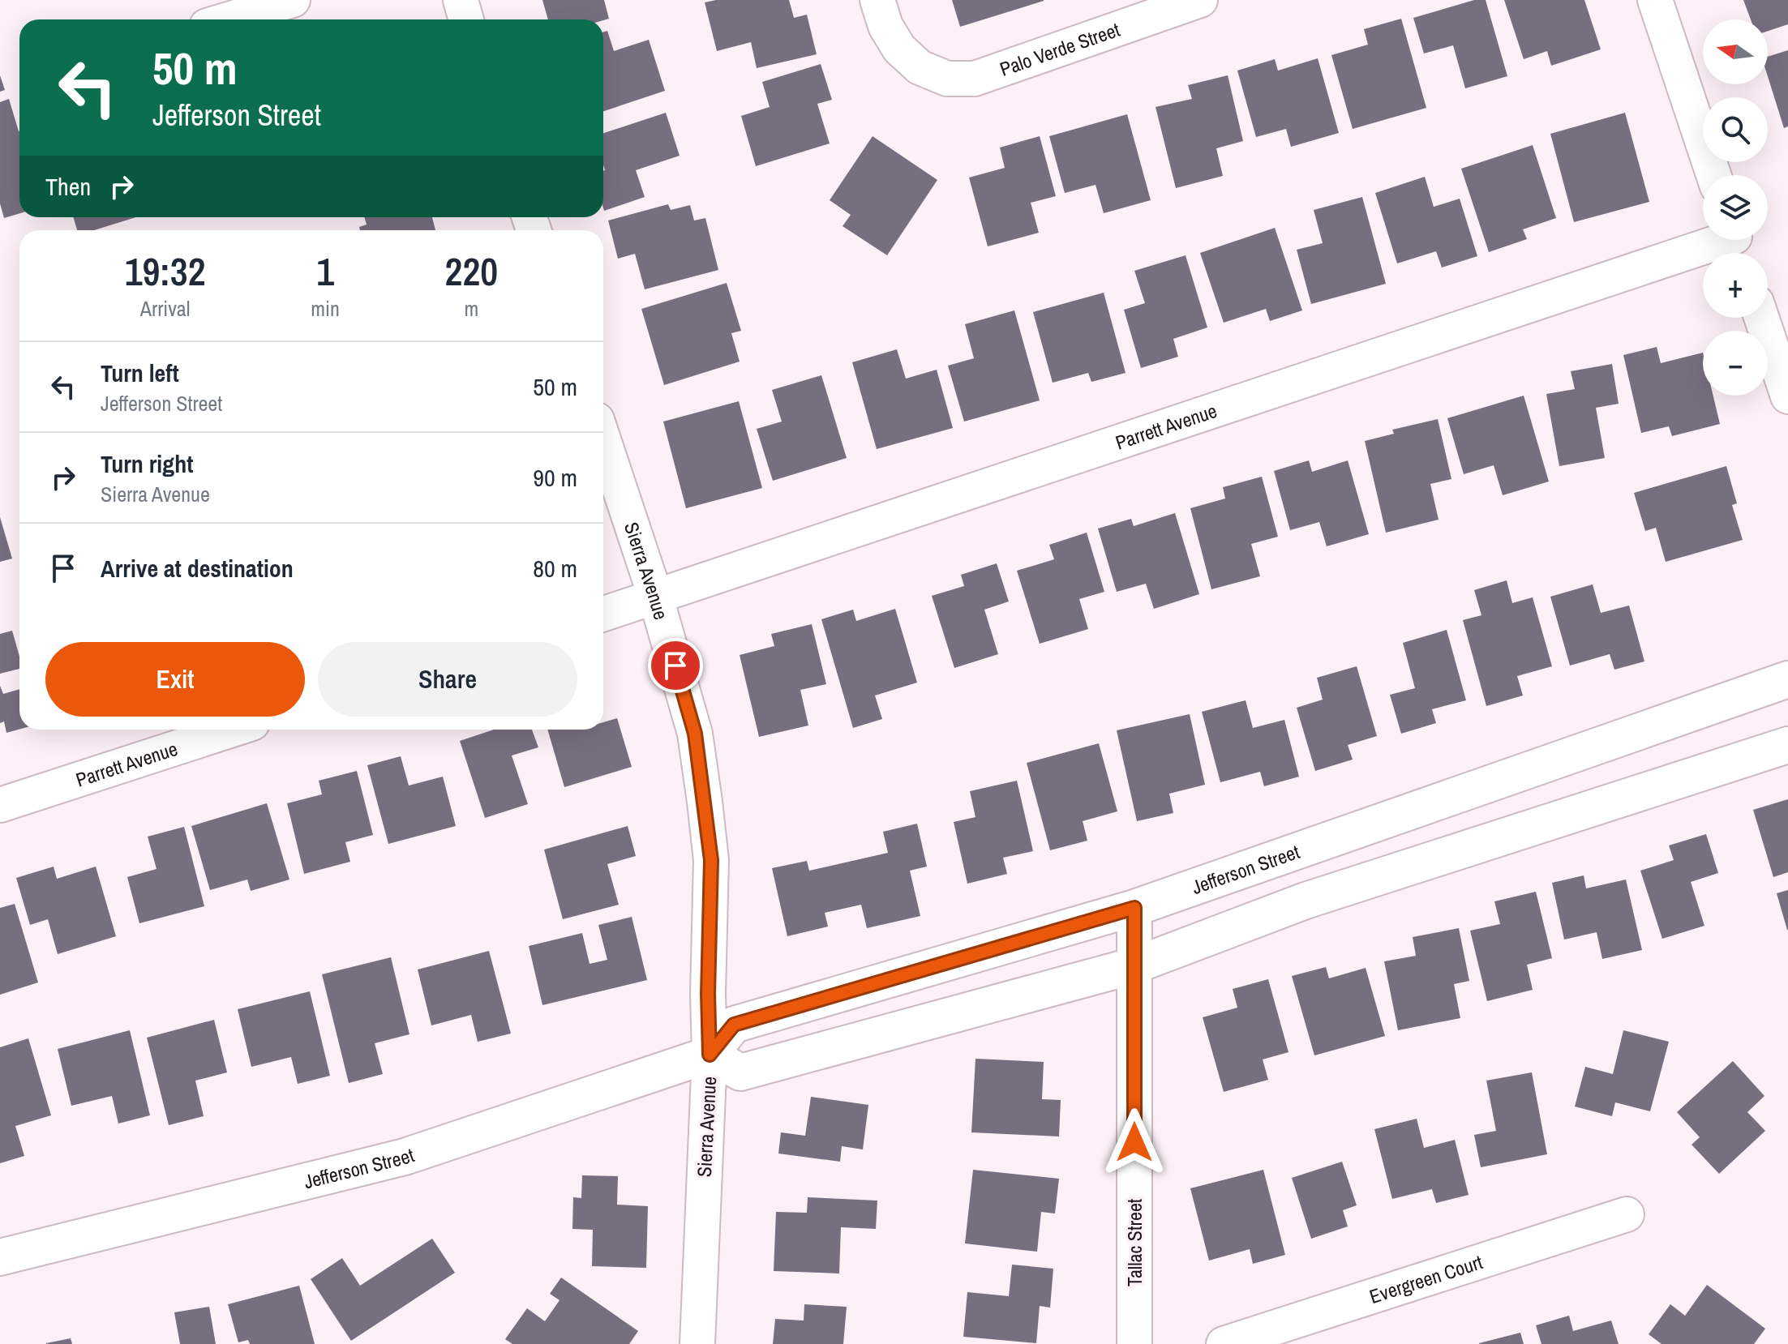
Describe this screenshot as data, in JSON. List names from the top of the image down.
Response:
{
  "streets": {
    "main road": ["Jefferson Street"],
    "street": [
      "Palo Verde Street",
      "Parrett Avenue",
      "Sierra Avenue",
      "Tallac Street",
      "Evergreen Court"
    ]
  },
  "crossings": [
    ["Parrett Avenue", "Sierra Avenue"],
    ["Sierra Avenue", "Jefferson Street"],
    ["Jefferson Street", "Tallac Street"]
  ],
  "north": "left",
  "page": {
    "map_buttons": ["+", "−"],
    "turn": ["50 m", "Jefferson Street"],
    "then": "Then",
    "eta": [
      "19:32",
      "Arrival",
      "1",
      "min",
      "220",
      "m"
    ],
    "list": [
      {
        "name": "Turn left",
        "note": "Jefferson Street",
        "value": "50 m"
      },
      {
        "name": "Turn right",
        "note": "Sierra Avenue",
        "value": "90 m"
      },
      {
        "name": "Arrive at destination",
        "value": "80 m"
      }
    ],
    "buttons": ["Exit", "Share"]
  }
}
